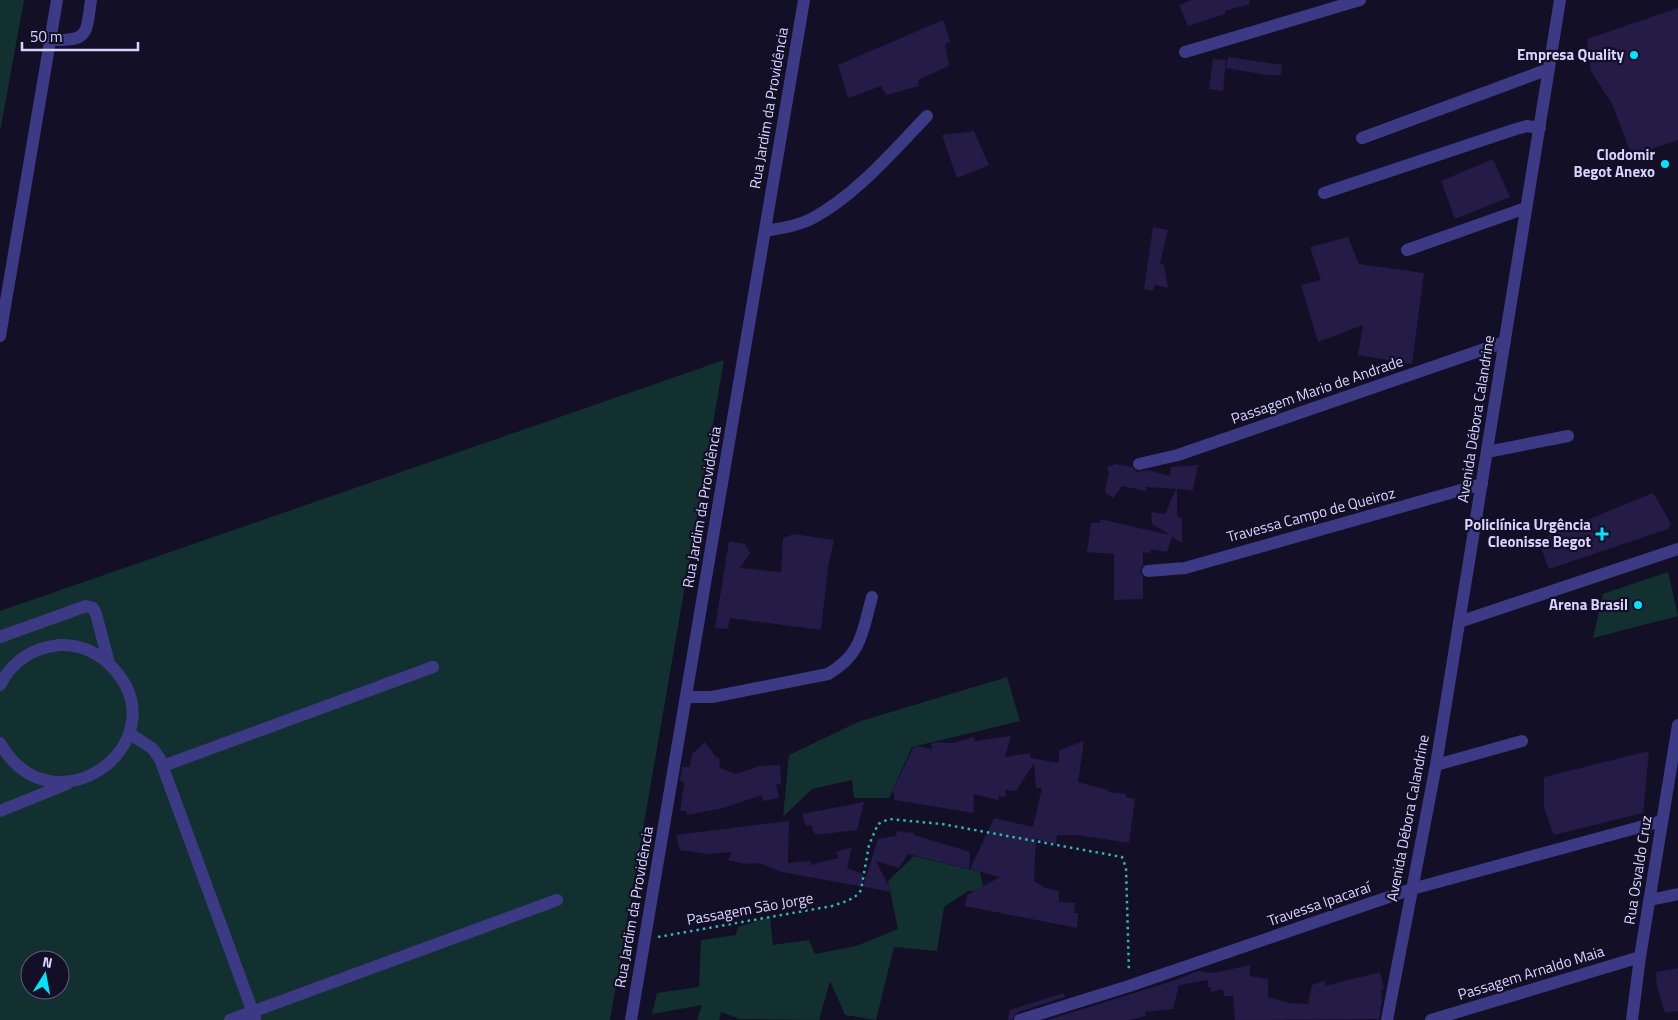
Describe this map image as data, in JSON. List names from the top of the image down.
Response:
{
  "streets": {
    "street": [
      "Rua Jardim da Providência",
      "Passagem Mario de Andrade",
      "Avenida Débora Calandrine",
      "Travessa Campo de Queiroz",
      "Rua Osvaldo Cruz",
      "Travessa Ipacaraí",
      "Passagem Arnaldo Maia"
    ],
    "path": ["Passagem São Jorge"]
  },
  "crossings": [
    ["Rua Jardim da Providência", "Passagem São Jorge"],
    ["Passagem Mario de Andrade", "Avenida Débora Calandrine"],
    ["Avenida Débora Calandrine", "Travessa Campo de Queiroz"],
    ["Avenida Débora Calandrine", "Travessa Ipacaraí"],
    ["Rua Osvaldo Cruz", "Travessa Ipacaraí"],
    ["Rua Osvaldo Cruz", "Passagem Arnaldo Maia"],
    ["Travessa Ipacaraí", "Passagem São Jorge"]
  ],
  "places": {
    "other": ["Empresa Quality", "Clodomir Begot Anexo", "Arena Brasil"],
    "health": ["Policlínica Urgência Cleonisse Begot"]
  },
  "scale_bar": "50 m",
  "north": "top"
}
